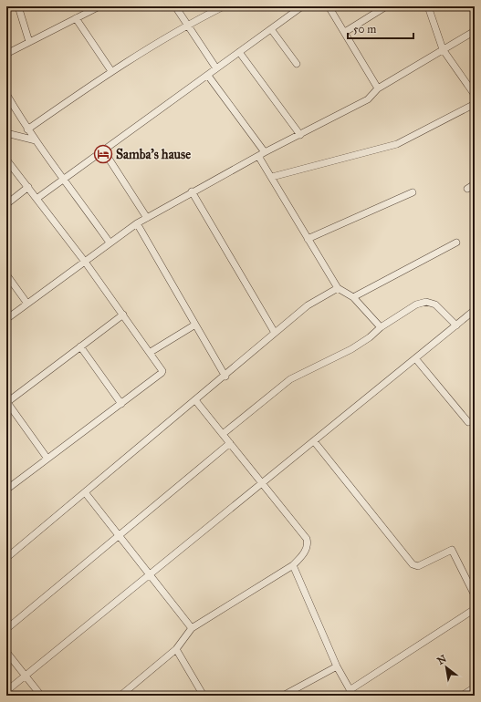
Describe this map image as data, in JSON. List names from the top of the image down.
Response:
{
  "places": {
    "hotel": ["Samba's hause"]
  },
  "scale_bar": "50 m",
  "north": "top left"
}
